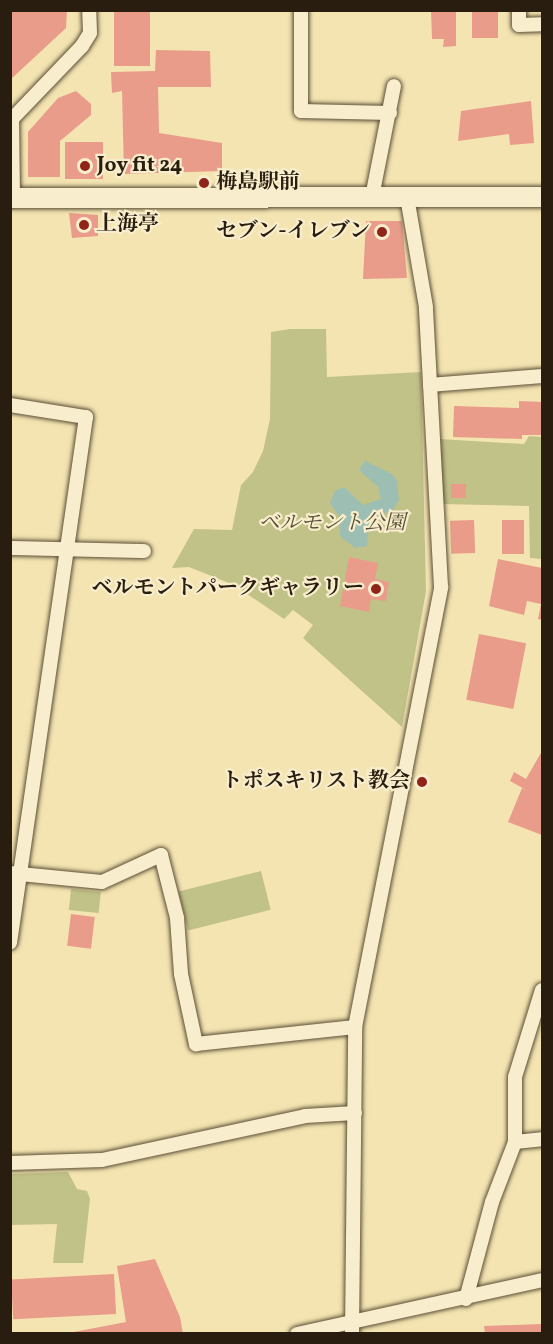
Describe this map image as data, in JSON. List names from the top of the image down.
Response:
{
  "parks": ["ベルモント公園"],
  "places": [
    "Joy fit 24",
    "梅島駅前",
    "上海亭",
    "セブン-イレブン",
    "ベルモントパークギャラリー",
    "トポスキリスト教会"
  ]
}
